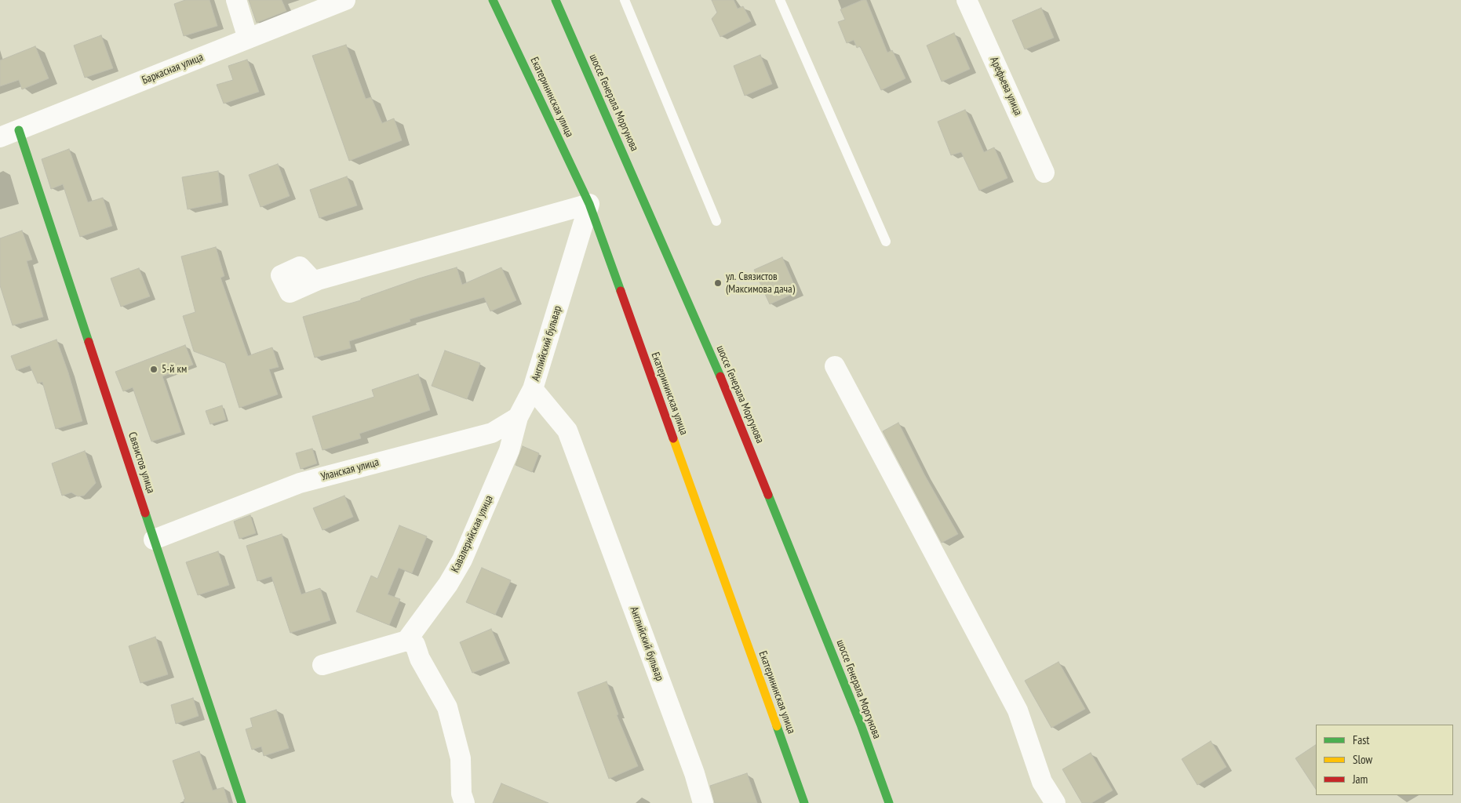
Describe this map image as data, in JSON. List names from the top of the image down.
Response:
{
  "streets": {
    "street": [
      "Баркасная улица",
      "Арефьева улица",
      "Екатерининская улица",
      "шоссе Генерала Моргунова",
      "Английский бульвар",
      "Связистов улица",
      "Уланская улица",
      "Кавалерийская улица"
    ]
  },
  "crossings": [
    ["Баркасная улица", "Связистов улица"],
    ["Екатерининская улица", "Английский бульвар"],
    ["Связистов улица", "Уланская улица"],
    ["Уланская улица", "Кавалерийская улица"]
  ],
  "places": ["ул. Связистов (Максимова дача)", "5-й км"],
  "legend": ["Fast", "Slow", "Jam"]
}
